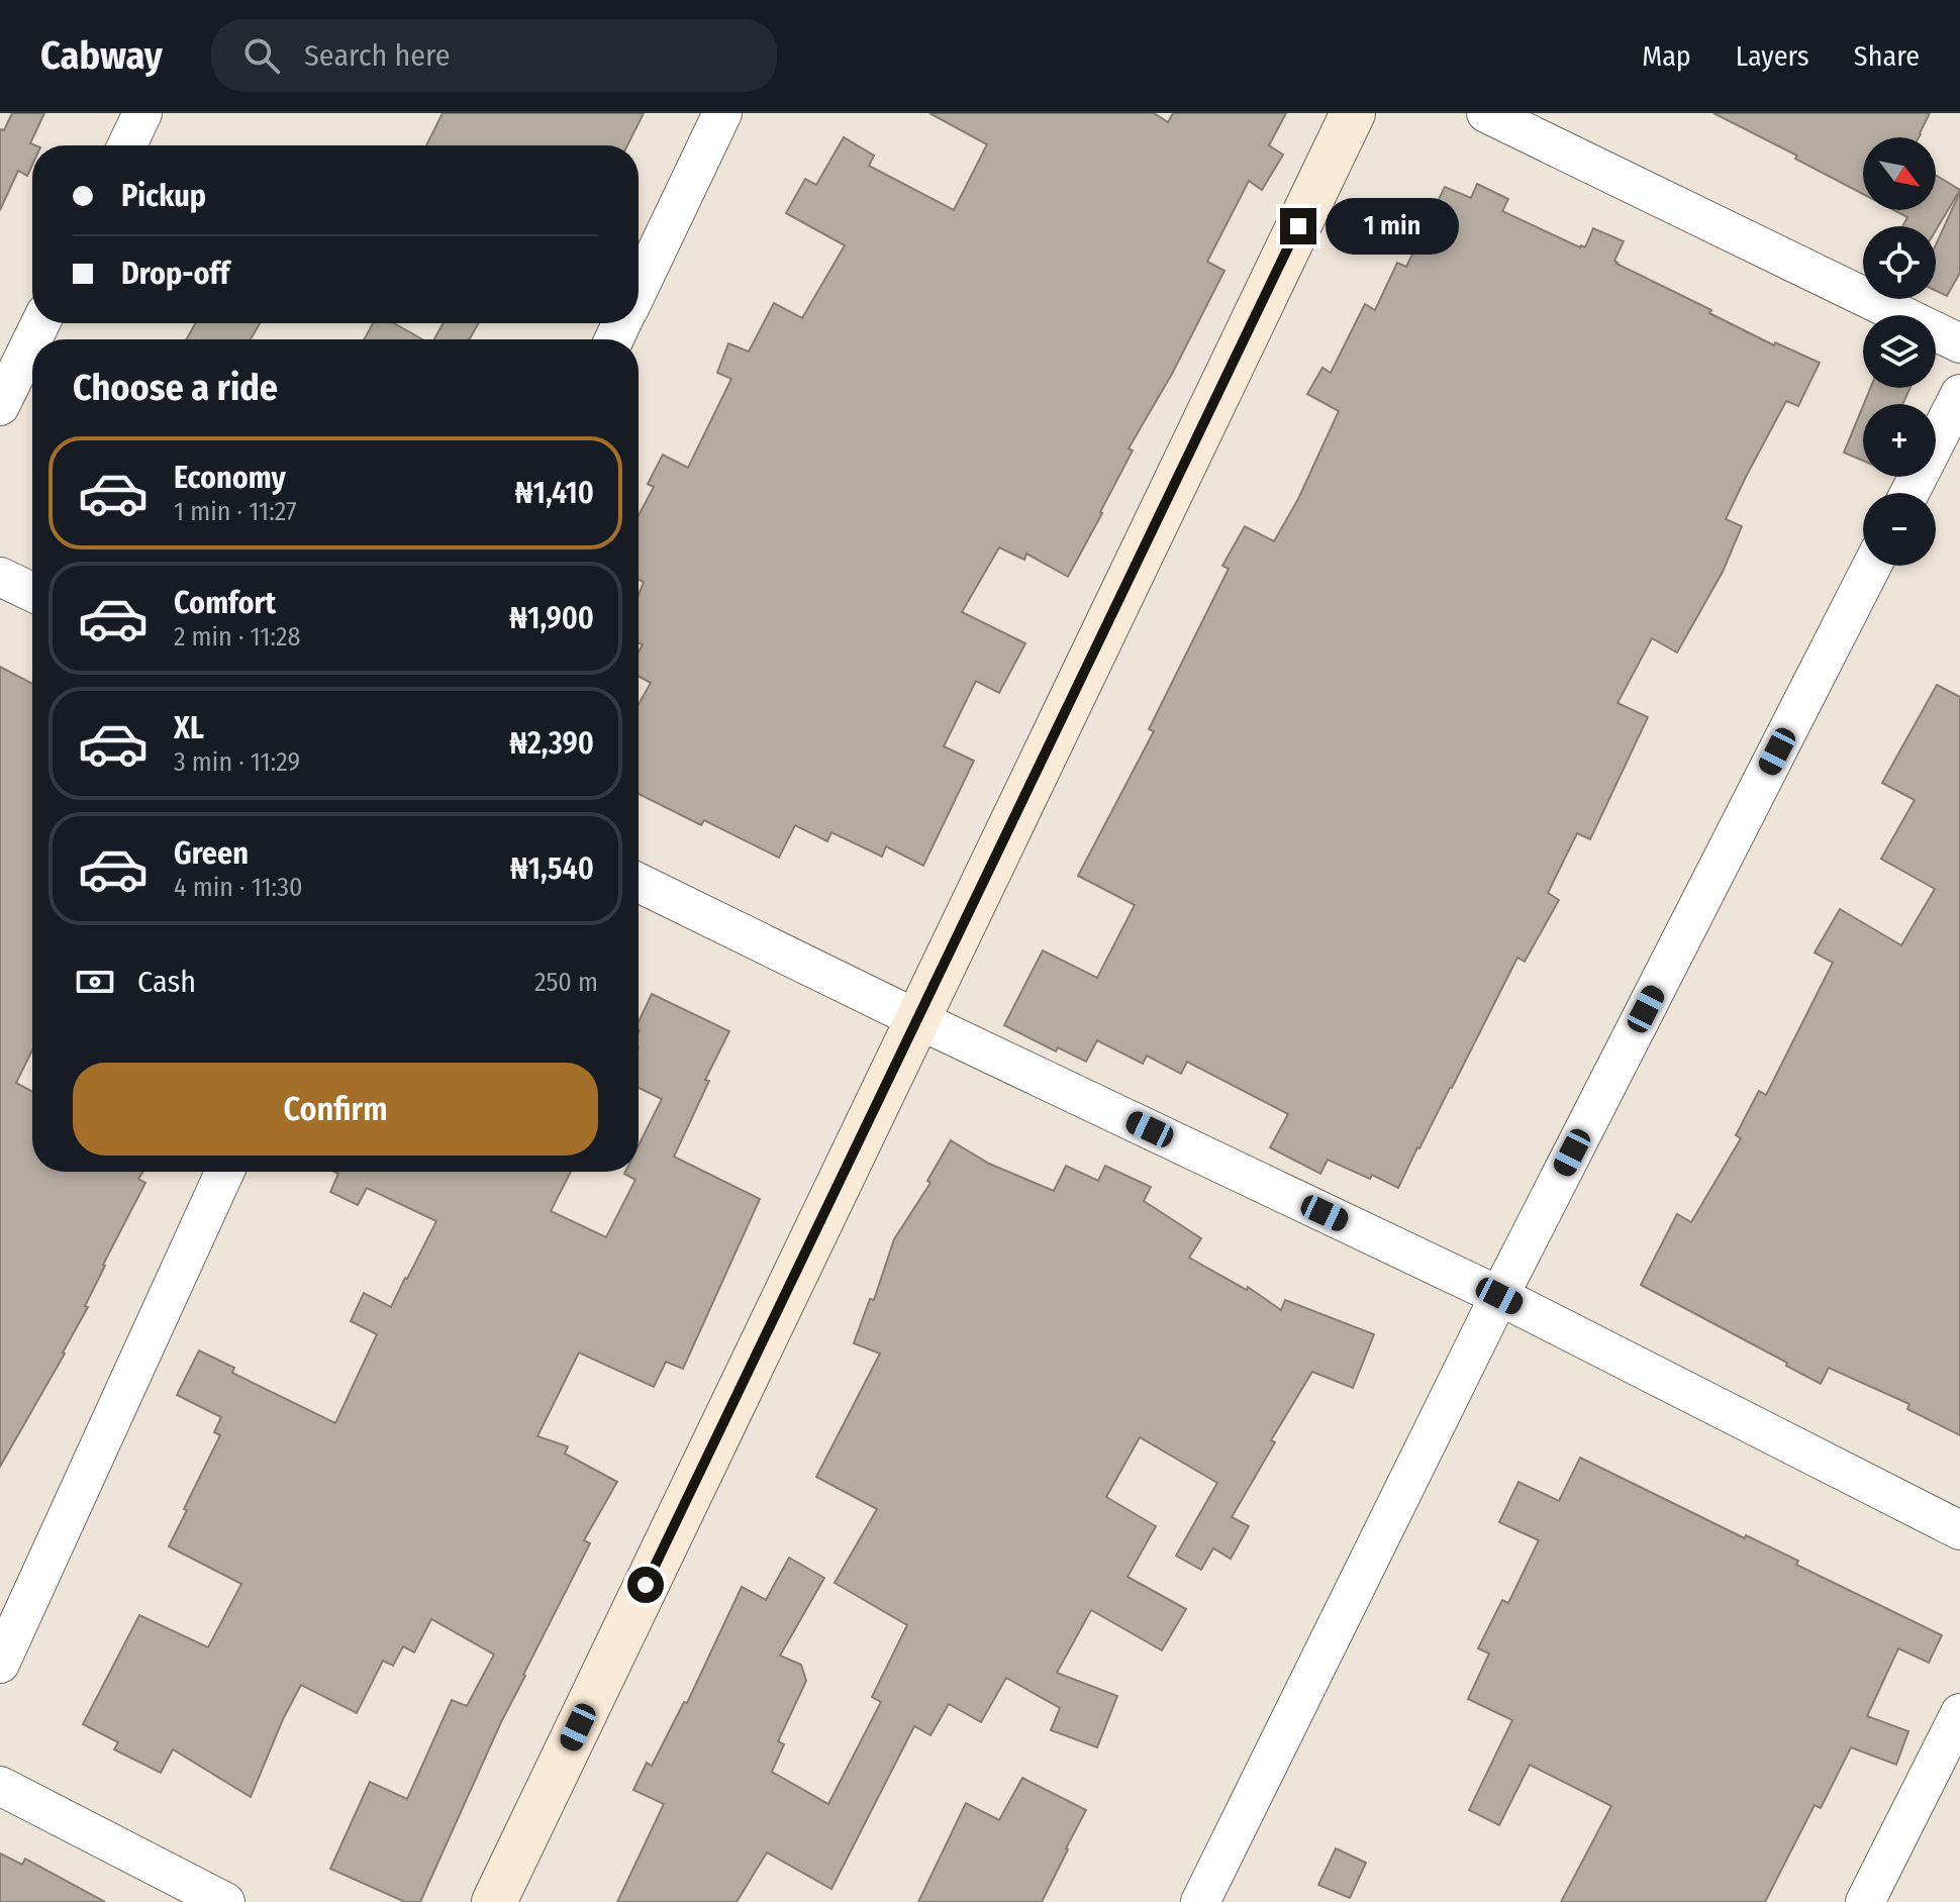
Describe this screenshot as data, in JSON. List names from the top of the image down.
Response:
{
  "north": "bottom right",
  "page": {
    "header": "Cabway",
    "search": "Search here",
    "nav": ["Map", "Layers", "Share"],
    "map_buttons": ["+", "−"],
    "banner": ["Pickup", "Drop-off"],
    "bubble": "1 min",
    "heading": "Choose a ride",
    "list": [
      {
        "name": "Economy",
        "note": "1 min · 11:27",
        "value": "₦1,410"
      },
      {
        "name": "Comfort",
        "note": "2 min · 11:28",
        "value": "₦1,900"
      },
      {
        "name": "XL",
        "note": "3 min · 11:29",
        "value": "₦2,390"
      },
      {
        "name": "Green",
        "note": "4 min · 11:30",
        "value": "₦1,540"
      }
    ],
    "pay": ["Cash", "250 m"],
    "buttons": "Confirm"
  }
}
